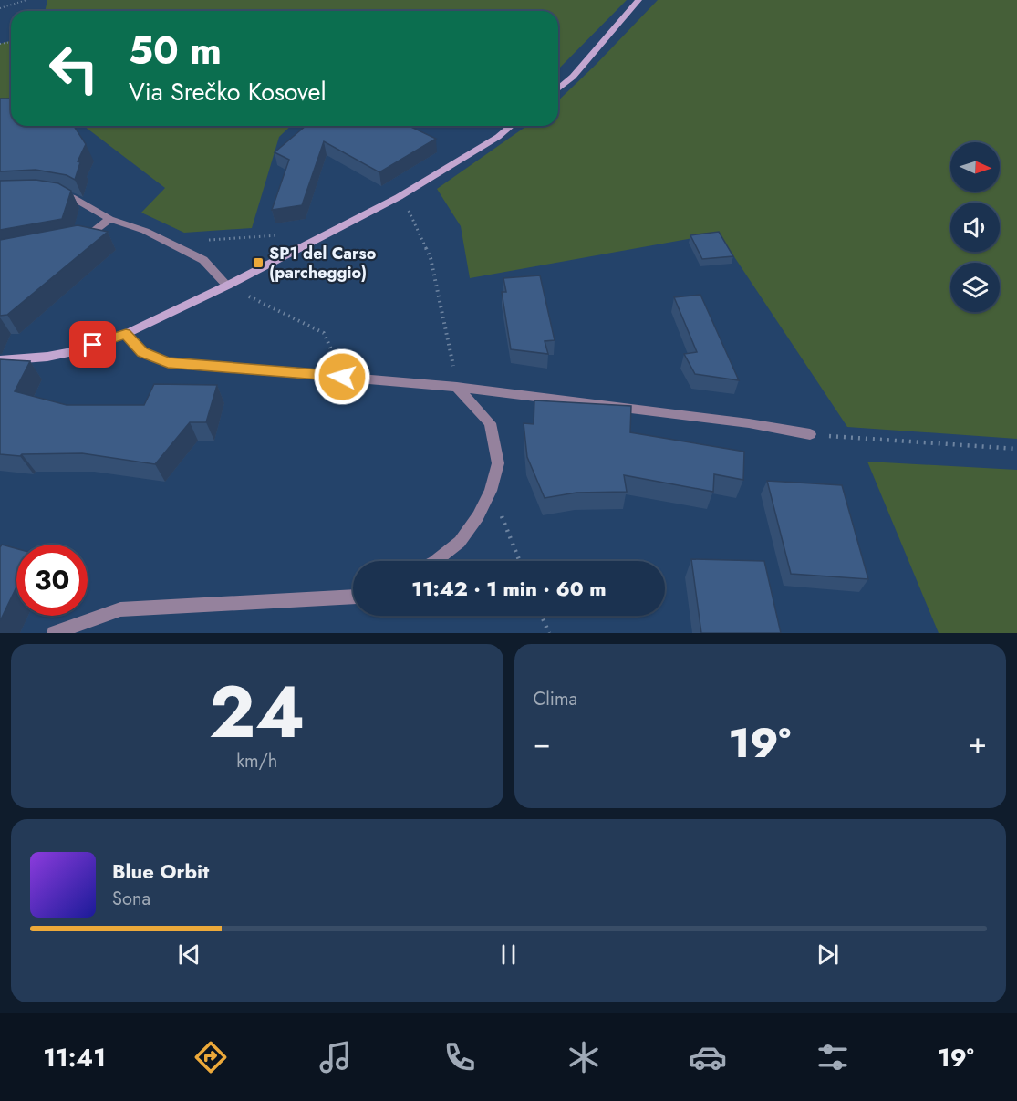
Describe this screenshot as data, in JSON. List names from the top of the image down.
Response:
{
  "places": {
    "transit": ["SP1 del Carso (parcheggio)"]
  },
  "north": "right",
  "page": {
    "turn": ["50 m", "Via Srečko Kosovel"],
    "limit": "30",
    "trip": "11:42 · 1 min · 60 m",
    "tile": [
      ["24", "km/h"],
      "Clima"
    ],
    "heat": ["−", "19°", "+"],
    "song": ["Blue Orbit", "Sona"],
    "tabs": ["11:41", "19°"]
  }
}
